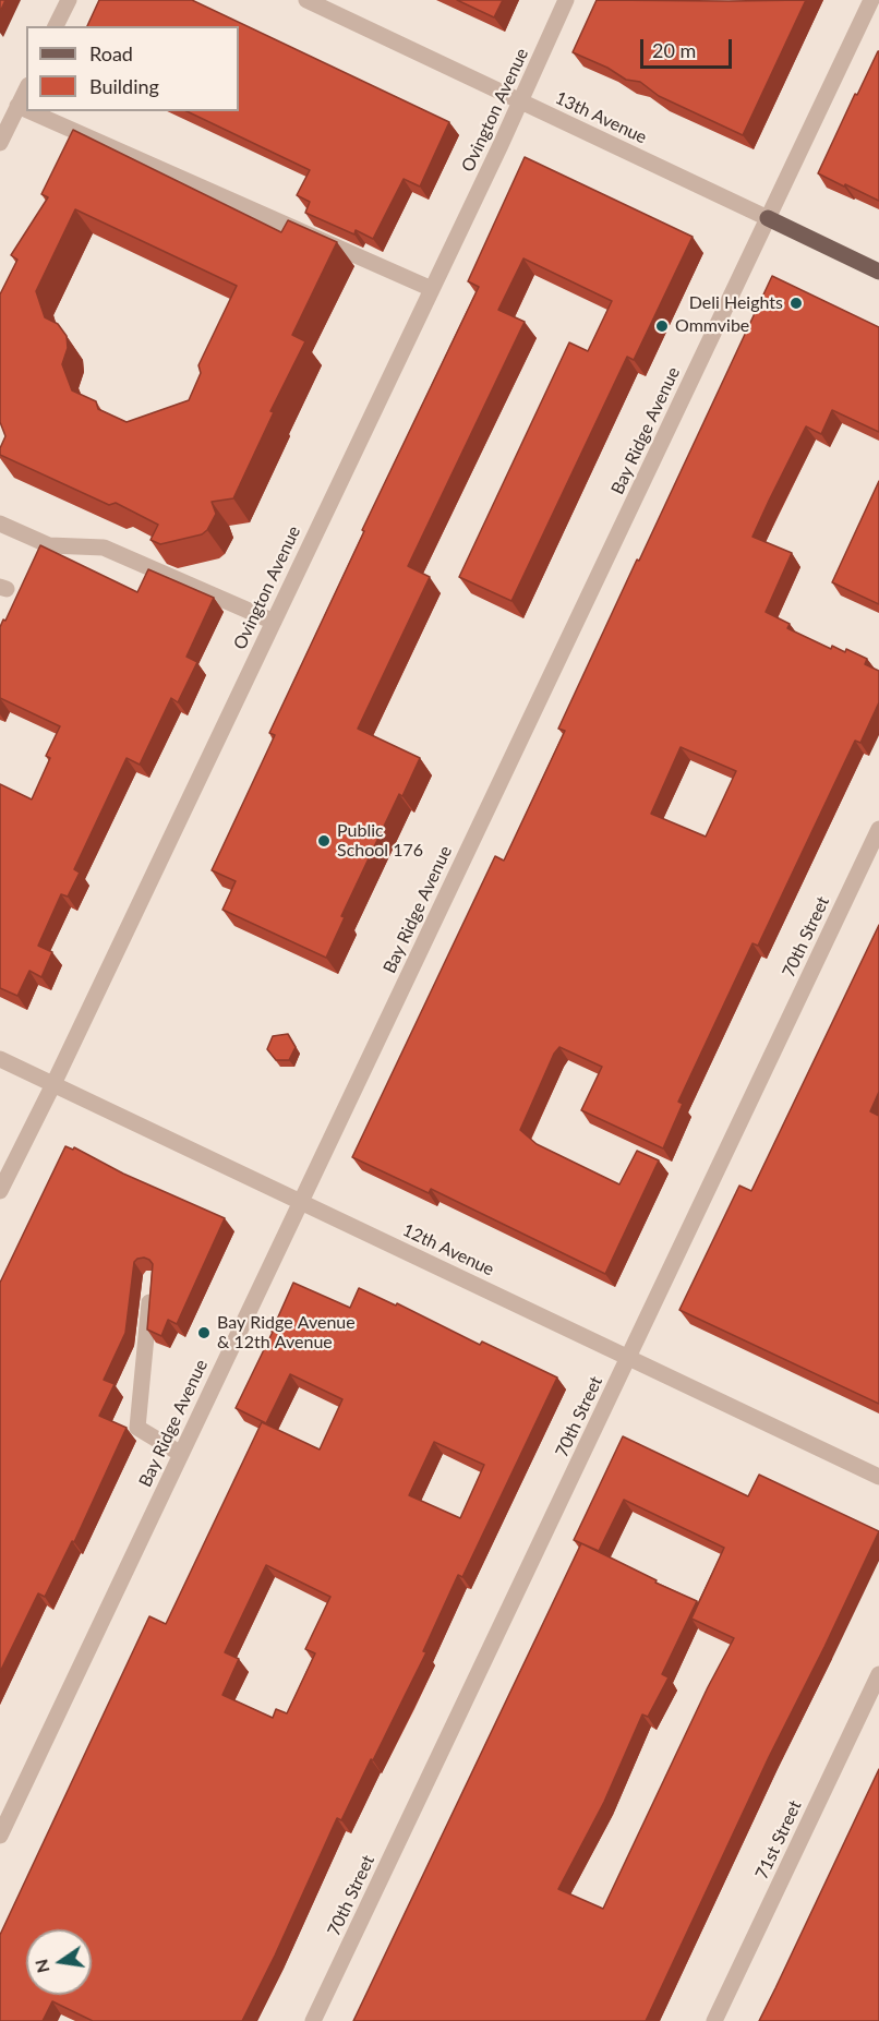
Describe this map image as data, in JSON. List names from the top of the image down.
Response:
{
  "streets": {
    "main road": ["13th Avenue"],
    "street": [
      "Ovington Avenue",
      "Bay Ridge Avenue",
      "70th Street",
      "12th Avenue",
      "71st Street"
    ]
  },
  "crossings": [
    ["Ovington Avenue", "13th Avenue"],
    ["Ovington Avenue", "12th Avenue"],
    ["13th Avenue", "Bay Ridge Avenue"],
    ["Bay Ridge Avenue", "12th Avenue"],
    ["70th Street", "12th Avenue"]
  ],
  "places": [
    "Deli Heights",
    "Ommvibe",
    "Public School 176",
    "Bay Ridge Avenue & 12th Avenue"
  ],
  "legend": ["Road", "Building"],
  "scale_bar": "20 m",
  "north": "left"
}
